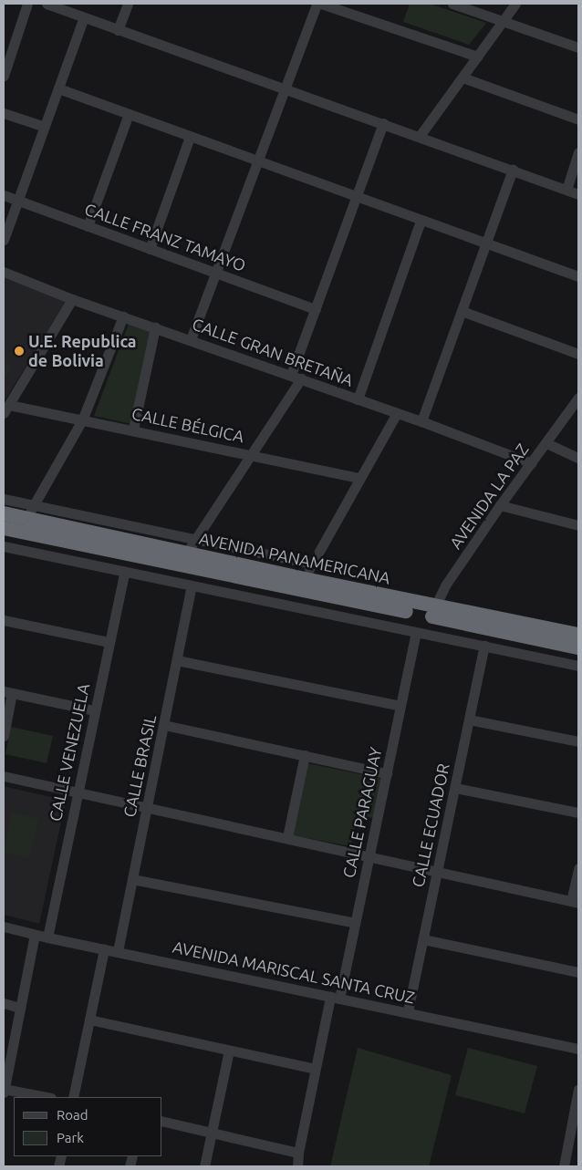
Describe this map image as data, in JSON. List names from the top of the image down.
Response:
{
  "streets": {
    "highway": ["AVENIDA PANAMERICANA"],
    "street": [
      "CALLE FRANZ TAMAYO",
      "CALLE GRAN BRETAÑA",
      "CALLE BÉLGICA",
      "AVENIDA LA PAZ",
      "CALLE VENEZUELA",
      "CALLE BRASIL",
      "CALLE PARAGUAY",
      "CALLE ECUADOR",
      "AVENIDA MARISCAL SANTA CRUZ"
    ]
  },
  "crossings": [
    ["CALLE GRAN BRETAÑA", "AVENIDA LA PAZ"],
    ["AVENIDA LA PAZ", "AVENIDA PANAMERICANA"],
    ["CALLE VENEZUELA", "AVENIDA MARISCAL SANTA CRUZ"],
    ["CALLE BRASIL", "AVENIDA MARISCAL SANTA CRUZ"],
    ["CALLE PARAGUAY", "AVENIDA MARISCAL SANTA CRUZ"],
    ["CALLE ECUADOR", "AVENIDA MARISCAL SANTA CRUZ"]
  ],
  "places": ["U.E. Republica de Bolivia"],
  "legend": ["Road", "Park"]
}
